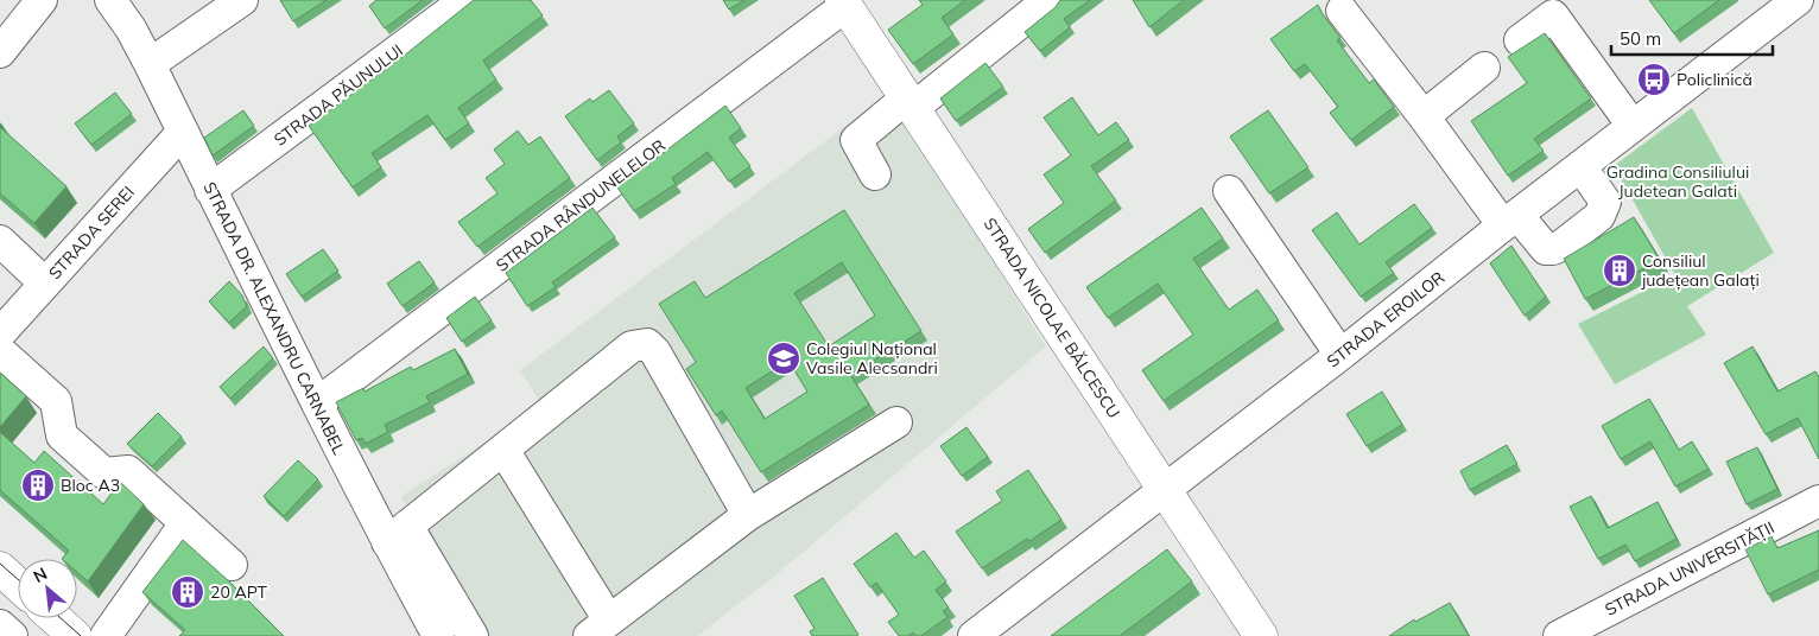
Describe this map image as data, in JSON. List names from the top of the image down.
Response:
{
  "streets": {
    "main road": ["STRADA NICOLAE BĂLCESCU"],
    "street": [
      "STRADA PĂUNULUI",
      "STRADA RÂNDUNELELOR",
      "STRADA SEREI",
      "STRADA DR. ALEXANDRU CARNABEL",
      "STRADA EROILOR",
      "STRADA UNIVERSITĂȚII"
    ]
  },
  "crossings": [
    ["STRADA PĂUNULUI", "STRADA DR. ALEXANDRU CARNABEL"],
    ["STRADA RÂNDUNELELOR", "STRADA DR. ALEXANDRU CARNABEL"],
    ["STRADA RÂNDUNELELOR", "STRADA NICOLAE BĂLCESCU"],
    ["STRADA SEREI", "STRADA DR. ALEXANDRU CARNABEL"],
    ["STRADA NICOLAE BĂLCESCU", "STRADA EROILOR"]
  ],
  "parks": ["Gradina Consiliului Judetean Galati"],
  "places": {
    "bus stop": ["Policlinică"],
    "building": ["Consiliul județean Galați", "Bloc A3", "20 APT"],
    "school or university": ["Colegiul Național Vasile Alecsandri"]
  },
  "scale_bar": "50 m",
  "north": "top left"
}
